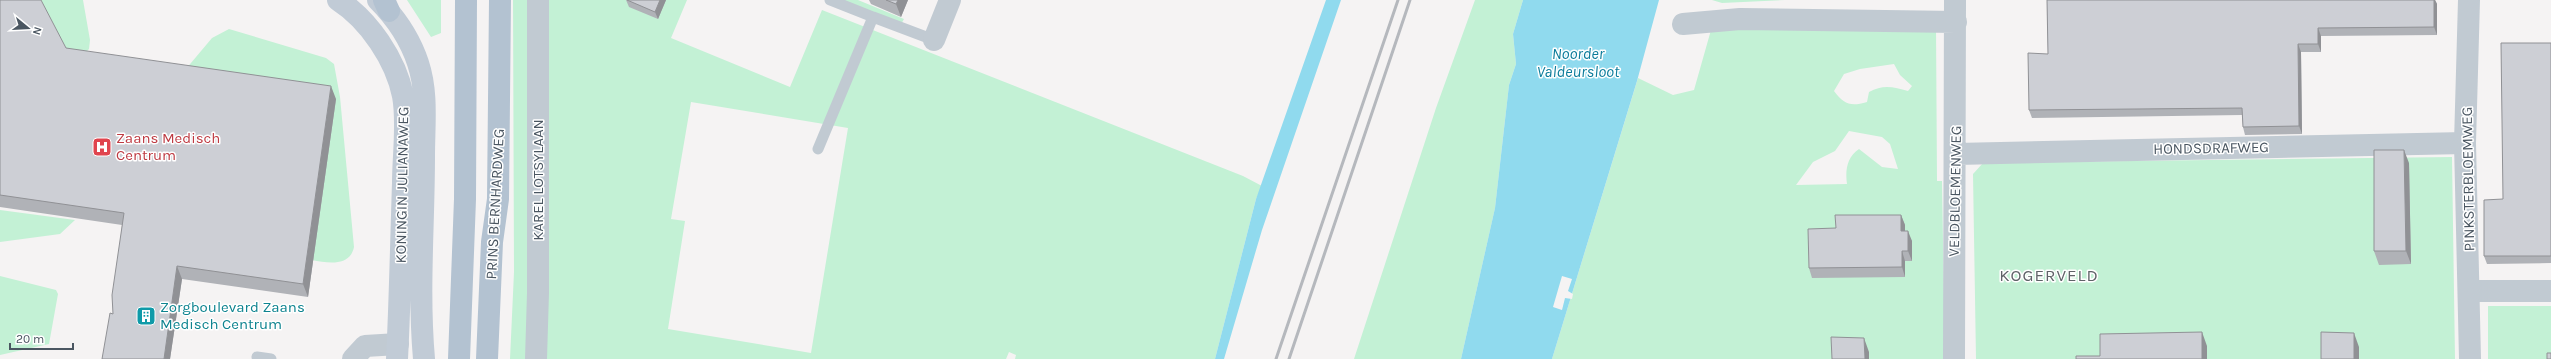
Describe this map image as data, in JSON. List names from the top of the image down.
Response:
{
  "streets": {
    "main road": ["KONINGIN JULIANAWEG", "PRINS BERNHARDWEG"],
    "street": [
      "HONDSDRAFWEG",
      "PINKSTERBLOEMWEG",
      "KAREL LOTSYLAAN",
      "VELDBLOEMENWEG"
    ]
  },
  "crossings": [
    ["HONDSDRAFWEG", "PINKSTERBLOEMWEG"],
    ["HONDSDRAFWEG", "VELDBLOEMENWEG"]
  ],
  "districts": ["KOGERVELD"],
  "water": ["Noorder Valdeursloot"],
  "places": {
    "hospital": ["Zaans Medisch Centrum"],
    "building": ["Zorgboulevard Zaans Medisch Centrum"]
  },
  "scale_bar": "20 m",
  "north": "right"
}
